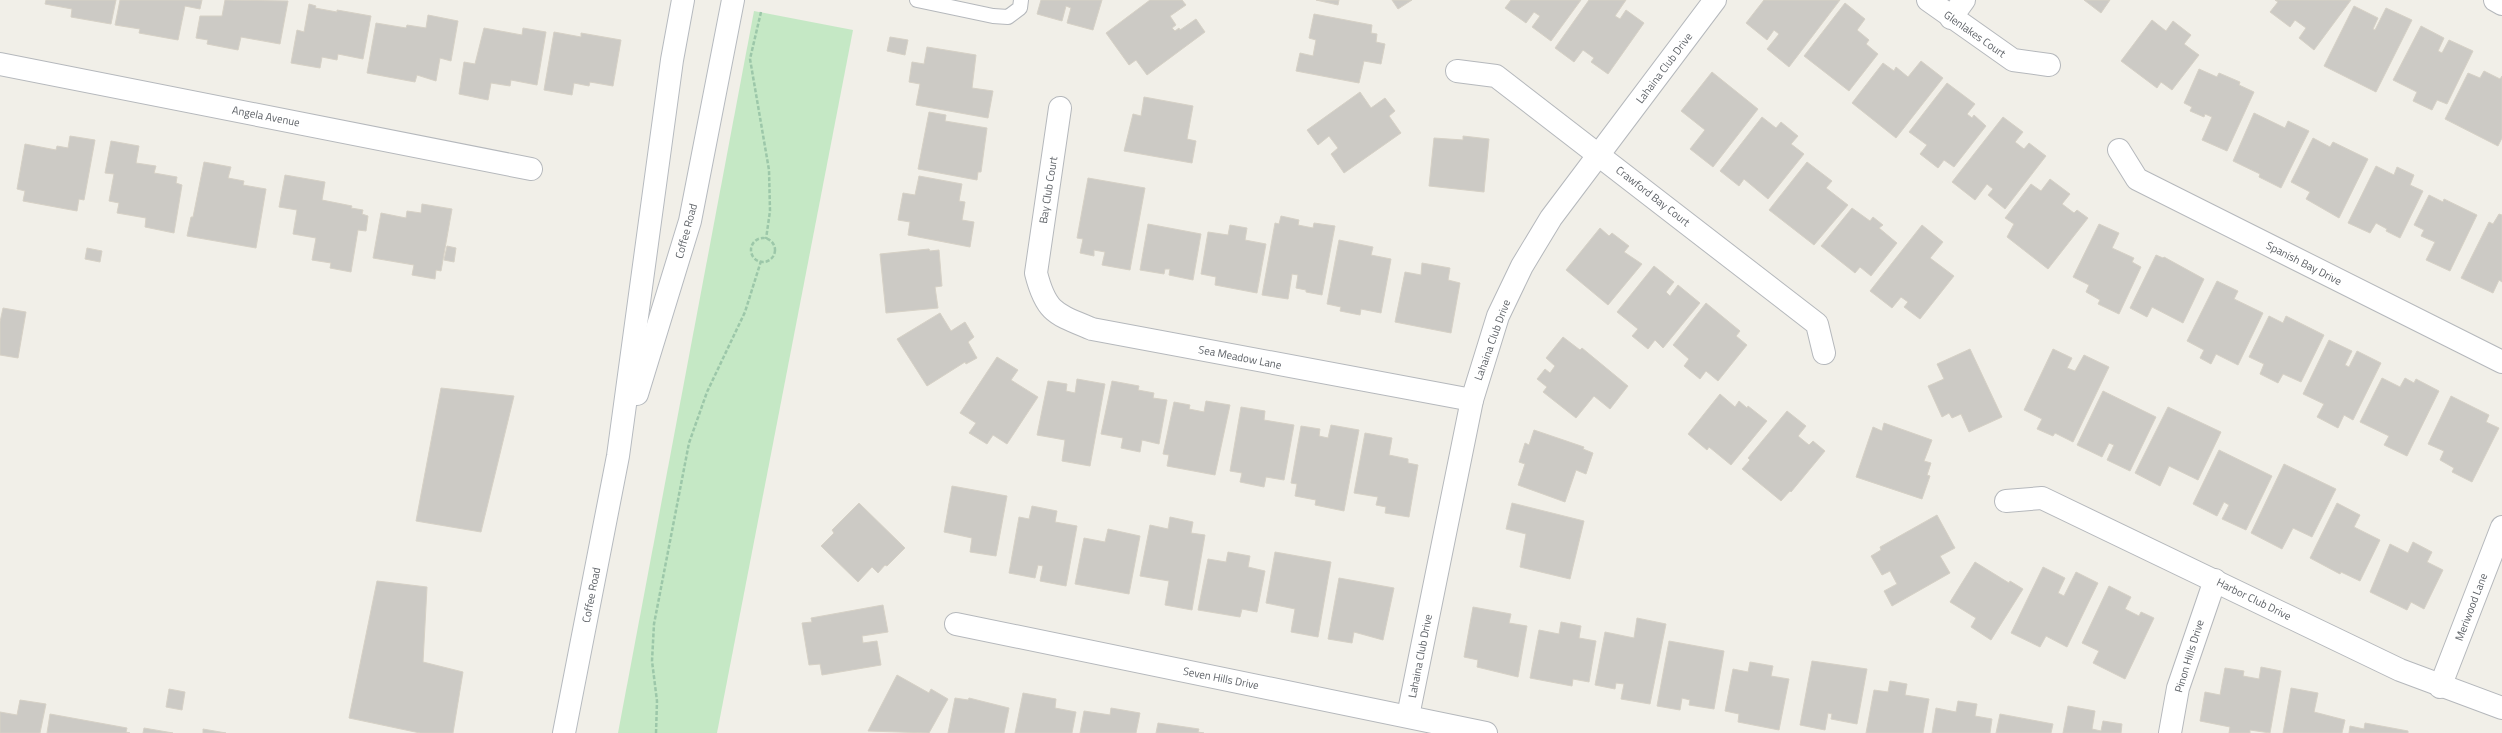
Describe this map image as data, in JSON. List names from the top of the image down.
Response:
{
  "streets": {
    "street": [
      "Glenlakes Court",
      "Lahaina Club Drive",
      "Angela Avenue",
      "Bay Club Court",
      "Crawford Bay Court",
      "Coffee Road",
      "Spanish Bay Drive",
      "Sea Meadow Lane",
      "Harbor Club Drive",
      "Meriwood Lane",
      "Pinon Hills Drive",
      "Seven Hills Drive"
    ]
  },
  "crossings": [
    ["Lahaina Club Drive", "Crawford Bay Court"],
    ["Lahaina Club Drive", "Sea Meadow Lane"],
    ["Lahaina Club Drive", "Seven Hills Drive"],
    ["Bay Club Court", "Sea Meadow Lane"],
    ["Harbor Club Drive", "Meriwood Lane"],
    ["Harbor Club Drive", "Pinon Hills Drive"]
  ]
}
